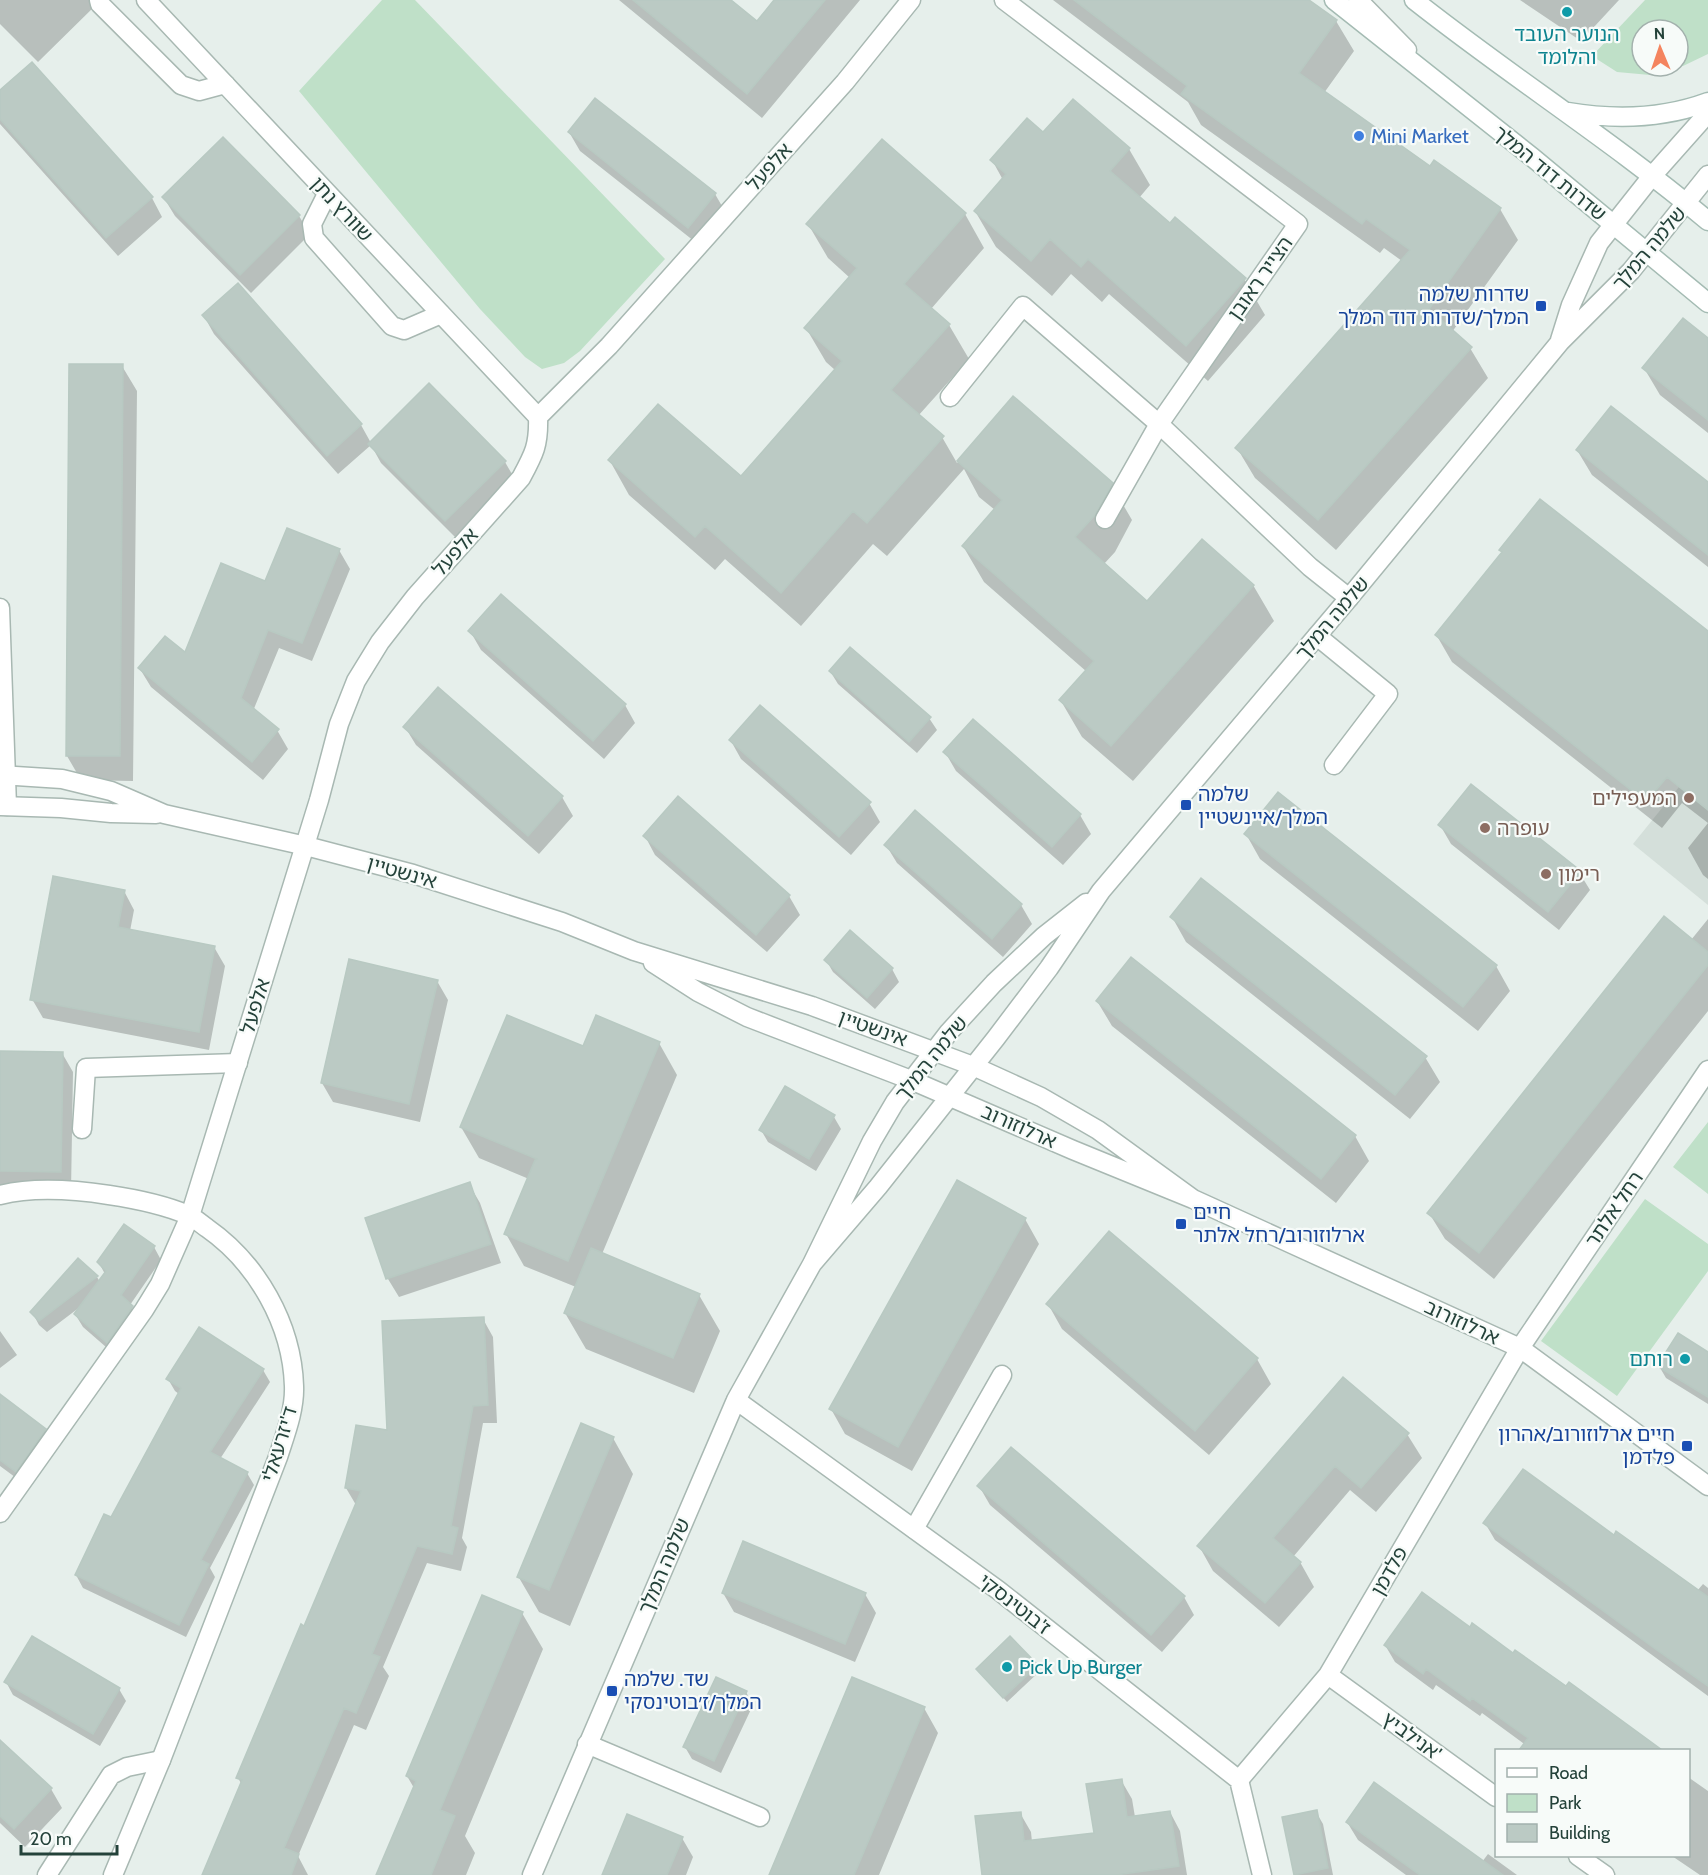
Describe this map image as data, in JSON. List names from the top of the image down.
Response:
{
  "streets": {
    "street": [
      "אלפעל",
      "שדרות דוד המלך",
      "שוורץ נתן",
      "שלמה המלך",
      "הצייר ראובן",
      "אינשטיין",
      "ארלוזורוב",
      "רחל אלתר",
      "ד'יזרעאלי",
      "פלדמן",
      "ז'בוטינסקי",
      "אנילביץ'"
    ]
  },
  "crossings": [
    ["אלפעל", "שוורץ נתן"],
    ["אלפעל", "אינשטיין"],
    ["אלפעל", "ד'יזרעאלי"],
    ["שדרות דוד המלך", "שלמה המלך"],
    ["שלמה המלך", "אינשטיין"],
    ["שלמה המלך", "ארלוזורוב"],
    ["שלמה המלך", "ז'בוטינסקי"],
    ["אינשטיין", "ארלוזורוב"],
    ["ארלוזורוב", "רחל אלתר"],
    ["ארלוזורוב", "פלדמן"],
    ["רחל אלתר", "פלדמן"],
    ["פלדמן", "ז'בוטינסקי"],
    ["פלדמן", "אנילביץ'"]
  ],
  "places": {
    "other": [
      "הנוער העובד והלומד",
      "Mini Market",
      "המעפילים",
      "עופרה",
      "רימון",
      "רותם",
      "Pick Up Burger"
    ],
    "transit": [
      "שדרות שלמה המלך/שדרות דוד המלך",
      "שלמה המלך/איינשטיין",
      "חיים ארלוזורוב/רחל אלתר",
      "חיים ארלוזורוב/אהרון פלדמן",
      "שד. שלמה המלך/ז׳בוטינסקי"
    ]
  },
  "legend": ["Road", "Park", "Building"],
  "scale_bar": "20 m",
  "north": "top"
}
